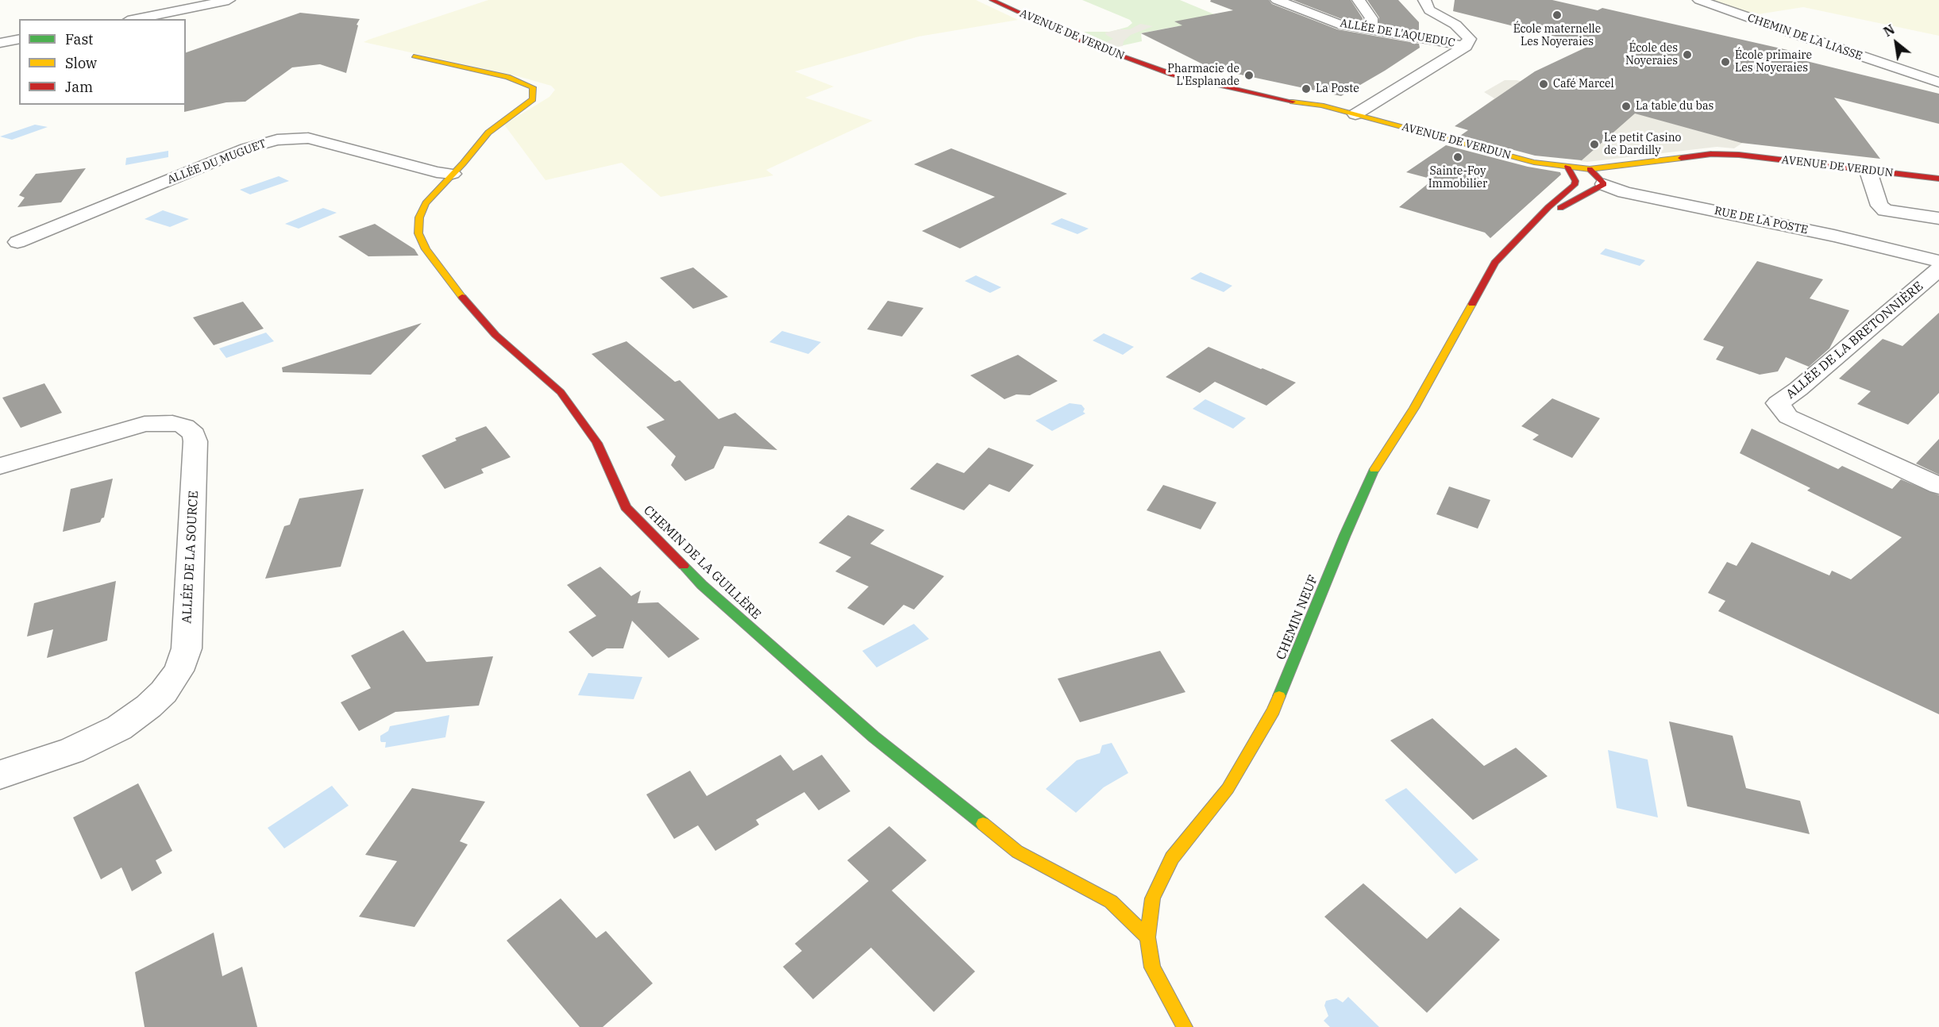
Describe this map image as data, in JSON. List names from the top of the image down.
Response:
{
  "streets": {
    "street": [
      "ALLÉE DE L'AQUEDUC",
      "AVENUE DE VERDUN",
      "CHEMIN DE LA LIASSE",
      "ALLÉE DU MUGUET",
      "RUE DE LA POSTE",
      "ALLÉE DE LA BRETONNIÈRE",
      "ALLÉE DE LA SOURCE",
      "CHEMIN DE LA GUILLÈRE",
      "CHEMIN NEUF"
    ]
  },
  "crossings": [
    ["AVENUE DE VERDUN", "RUE DE LA POSTE"],
    ["AVENUE DE VERDUN", "CHEMIN NEUF"],
    ["ALLÉE DU MUGUET", "CHEMIN DE LA GUILLÈRE"],
    ["RUE DE LA POSTE", "CHEMIN NEUF"],
    ["CHEMIN DE LA GUILLÈRE", "CHEMIN NEUF"]
  ],
  "places": [
    "École maternelle Les Noyeraies",
    "École des Noyeraies",
    "École primaire Les Noyeraies",
    "Pharmacie de L'Esplanade",
    "Café Marcel",
    "La Poste",
    "La table du bas",
    "Le petit Casino de Dardilly",
    "Sainte-Foy Immobilier"
  ],
  "legend": ["Fast", "Slow", "Jam"],
  "north": "top left"
}
